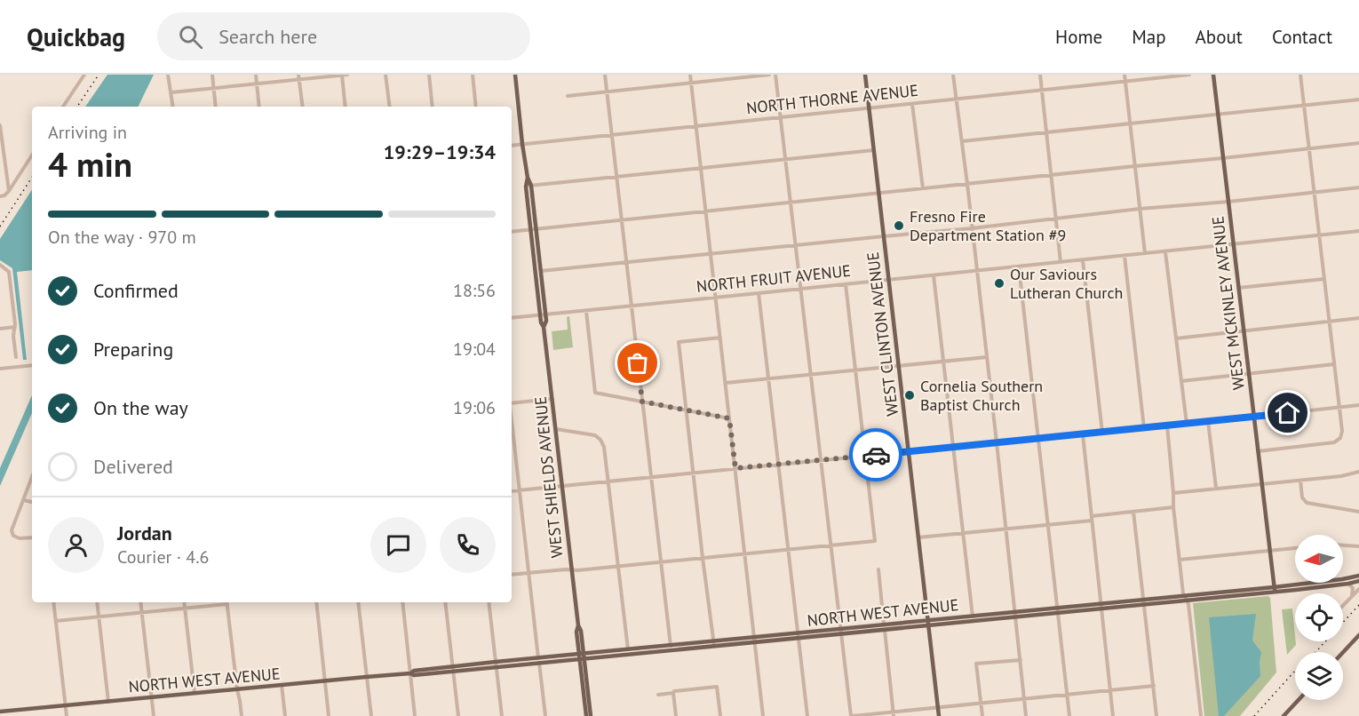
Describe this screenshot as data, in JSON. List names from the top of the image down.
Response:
{
  "streets": {
    "main road": [
      "WEST MCKINLEY AVENUE",
      "WEST CLINTON AVENUE",
      "WEST SHIELDS AVENUE",
      "NORTH WEST AVENUE"
    ],
    "street": ["NORTH THORNE AVENUE", "NORTH FRUIT AVENUE"]
  },
  "crossings": [
    ["NORTH THORNE AVENUE", "WEST CLINTON AVENUE"],
    ["NORTH THORNE AVENUE", "WEST SHIELDS AVENUE"],
    ["NORTH FRUIT AVENUE", "WEST MCKINLEY AVENUE"],
    ["NORTH FRUIT AVENUE", "WEST CLINTON AVENUE"],
    ["NORTH FRUIT AVENUE", "WEST SHIELDS AVENUE"],
    ["WEST MCKINLEY AVENUE", "NORTH WEST AVENUE"],
    ["WEST CLINTON AVENUE", "NORTH WEST AVENUE"],
    ["WEST SHIELDS AVENUE", "NORTH WEST AVENUE"]
  ],
  "places": ["Fresno Fire Department Station #9", "Our Saviours Lutheran Church", "Cornelia Southern Baptist Church"],
  "north": "left",
  "page": {
    "header": "Quickbag",
    "search": "Search here",
    "nav": [
      "Home",
      "Map",
      "About",
      "Contact"
    ],
    "heading": ["4 min", "Arriving in", "19:29–19:34"],
    "panel": ["Jordan", "Courier · 4.6"],
    "bar": "On the way · 970 m",
    "list": [
      ["Confirmed", "18:56"],
      ["Preparing", "19:04"],
      ["On the way", "19:06"],
      "Delivered"
    ]
  }
}
